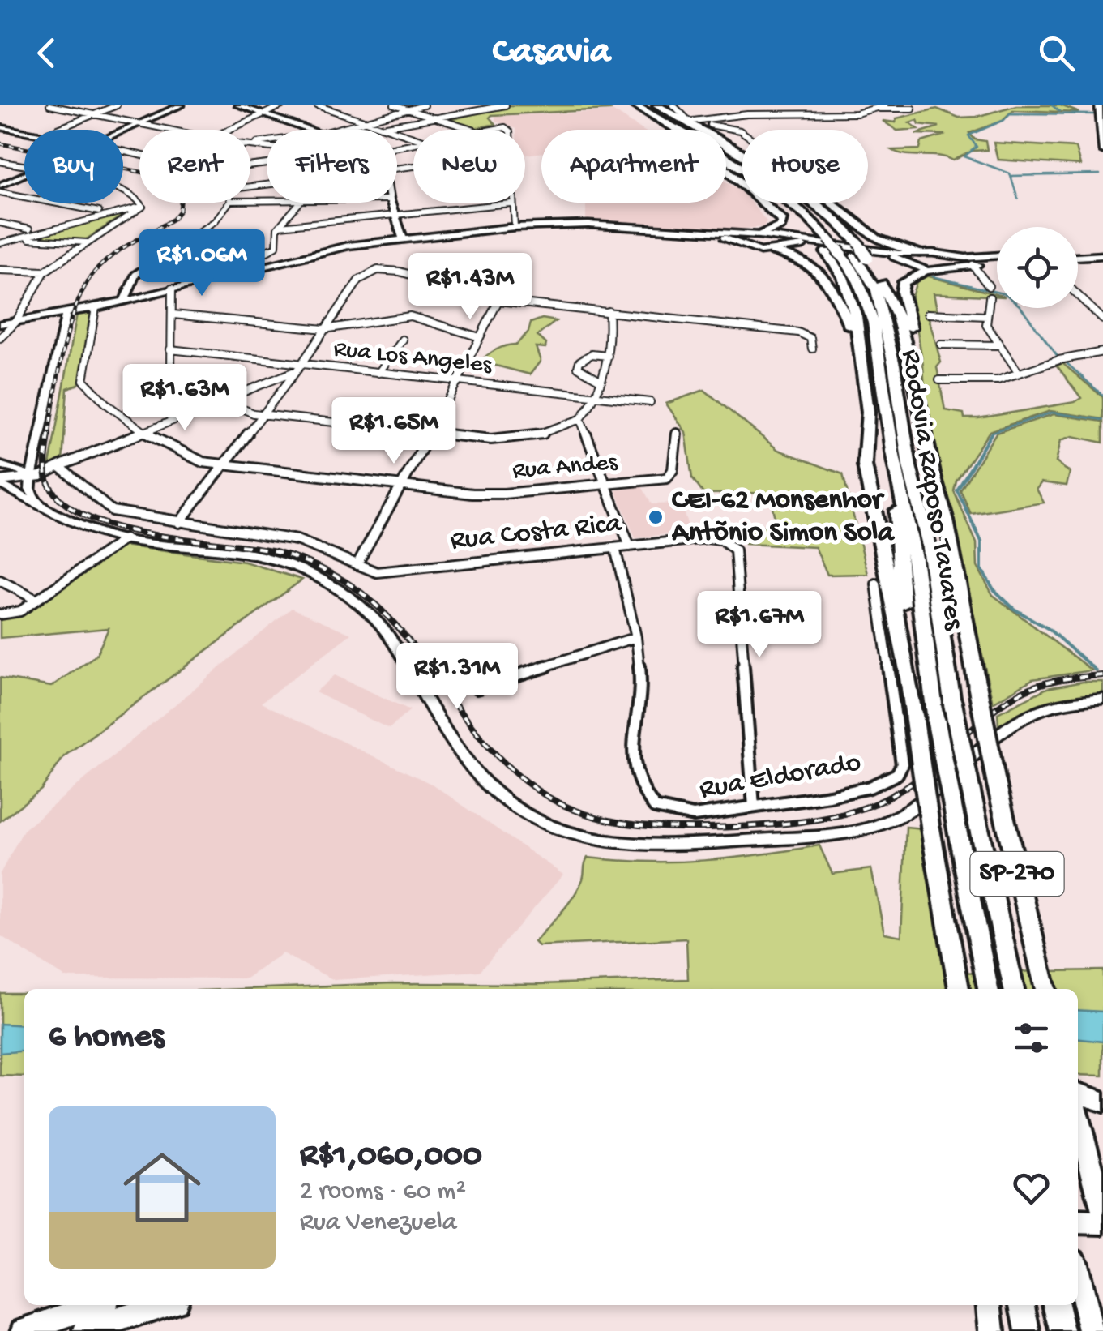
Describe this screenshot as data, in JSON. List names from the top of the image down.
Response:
{
  "streets": {
    "highway": ["Rodovia Raposo Tavares", "SP-270"],
    "street": [
      "Rua Los Angeles",
      "Rua Andes",
      "Rua Costa Rica",
      "Rua Eldorado"
    ]
  },
  "crossings": [
    ["Rodovia Raposo Tavares", "SP-270"],
    ["Rua Costa Rica", "Rua Eldorado"]
  ],
  "places": ["CEI-62 Monsenhor Antõnio Simon Sola"],
  "page": {
    "header": "Casavia",
    "chip": [
      "Buy",
      "Rent",
      "Filters",
      "New",
      "Apartment",
      "House"
    ],
    "price": [
      "R$1.06M",
      "R$1.43M",
      "R$1.63M",
      "R$1.65M",
      "R$1.67M",
      "R$1.31M"
    ],
    "heading": "6 homes",
    "list": [
      {
        "name": "R$1,060,000",
        "note": "2 rooms · 60 m² · Rua Venezuela"
      }
    ]
  }
}
